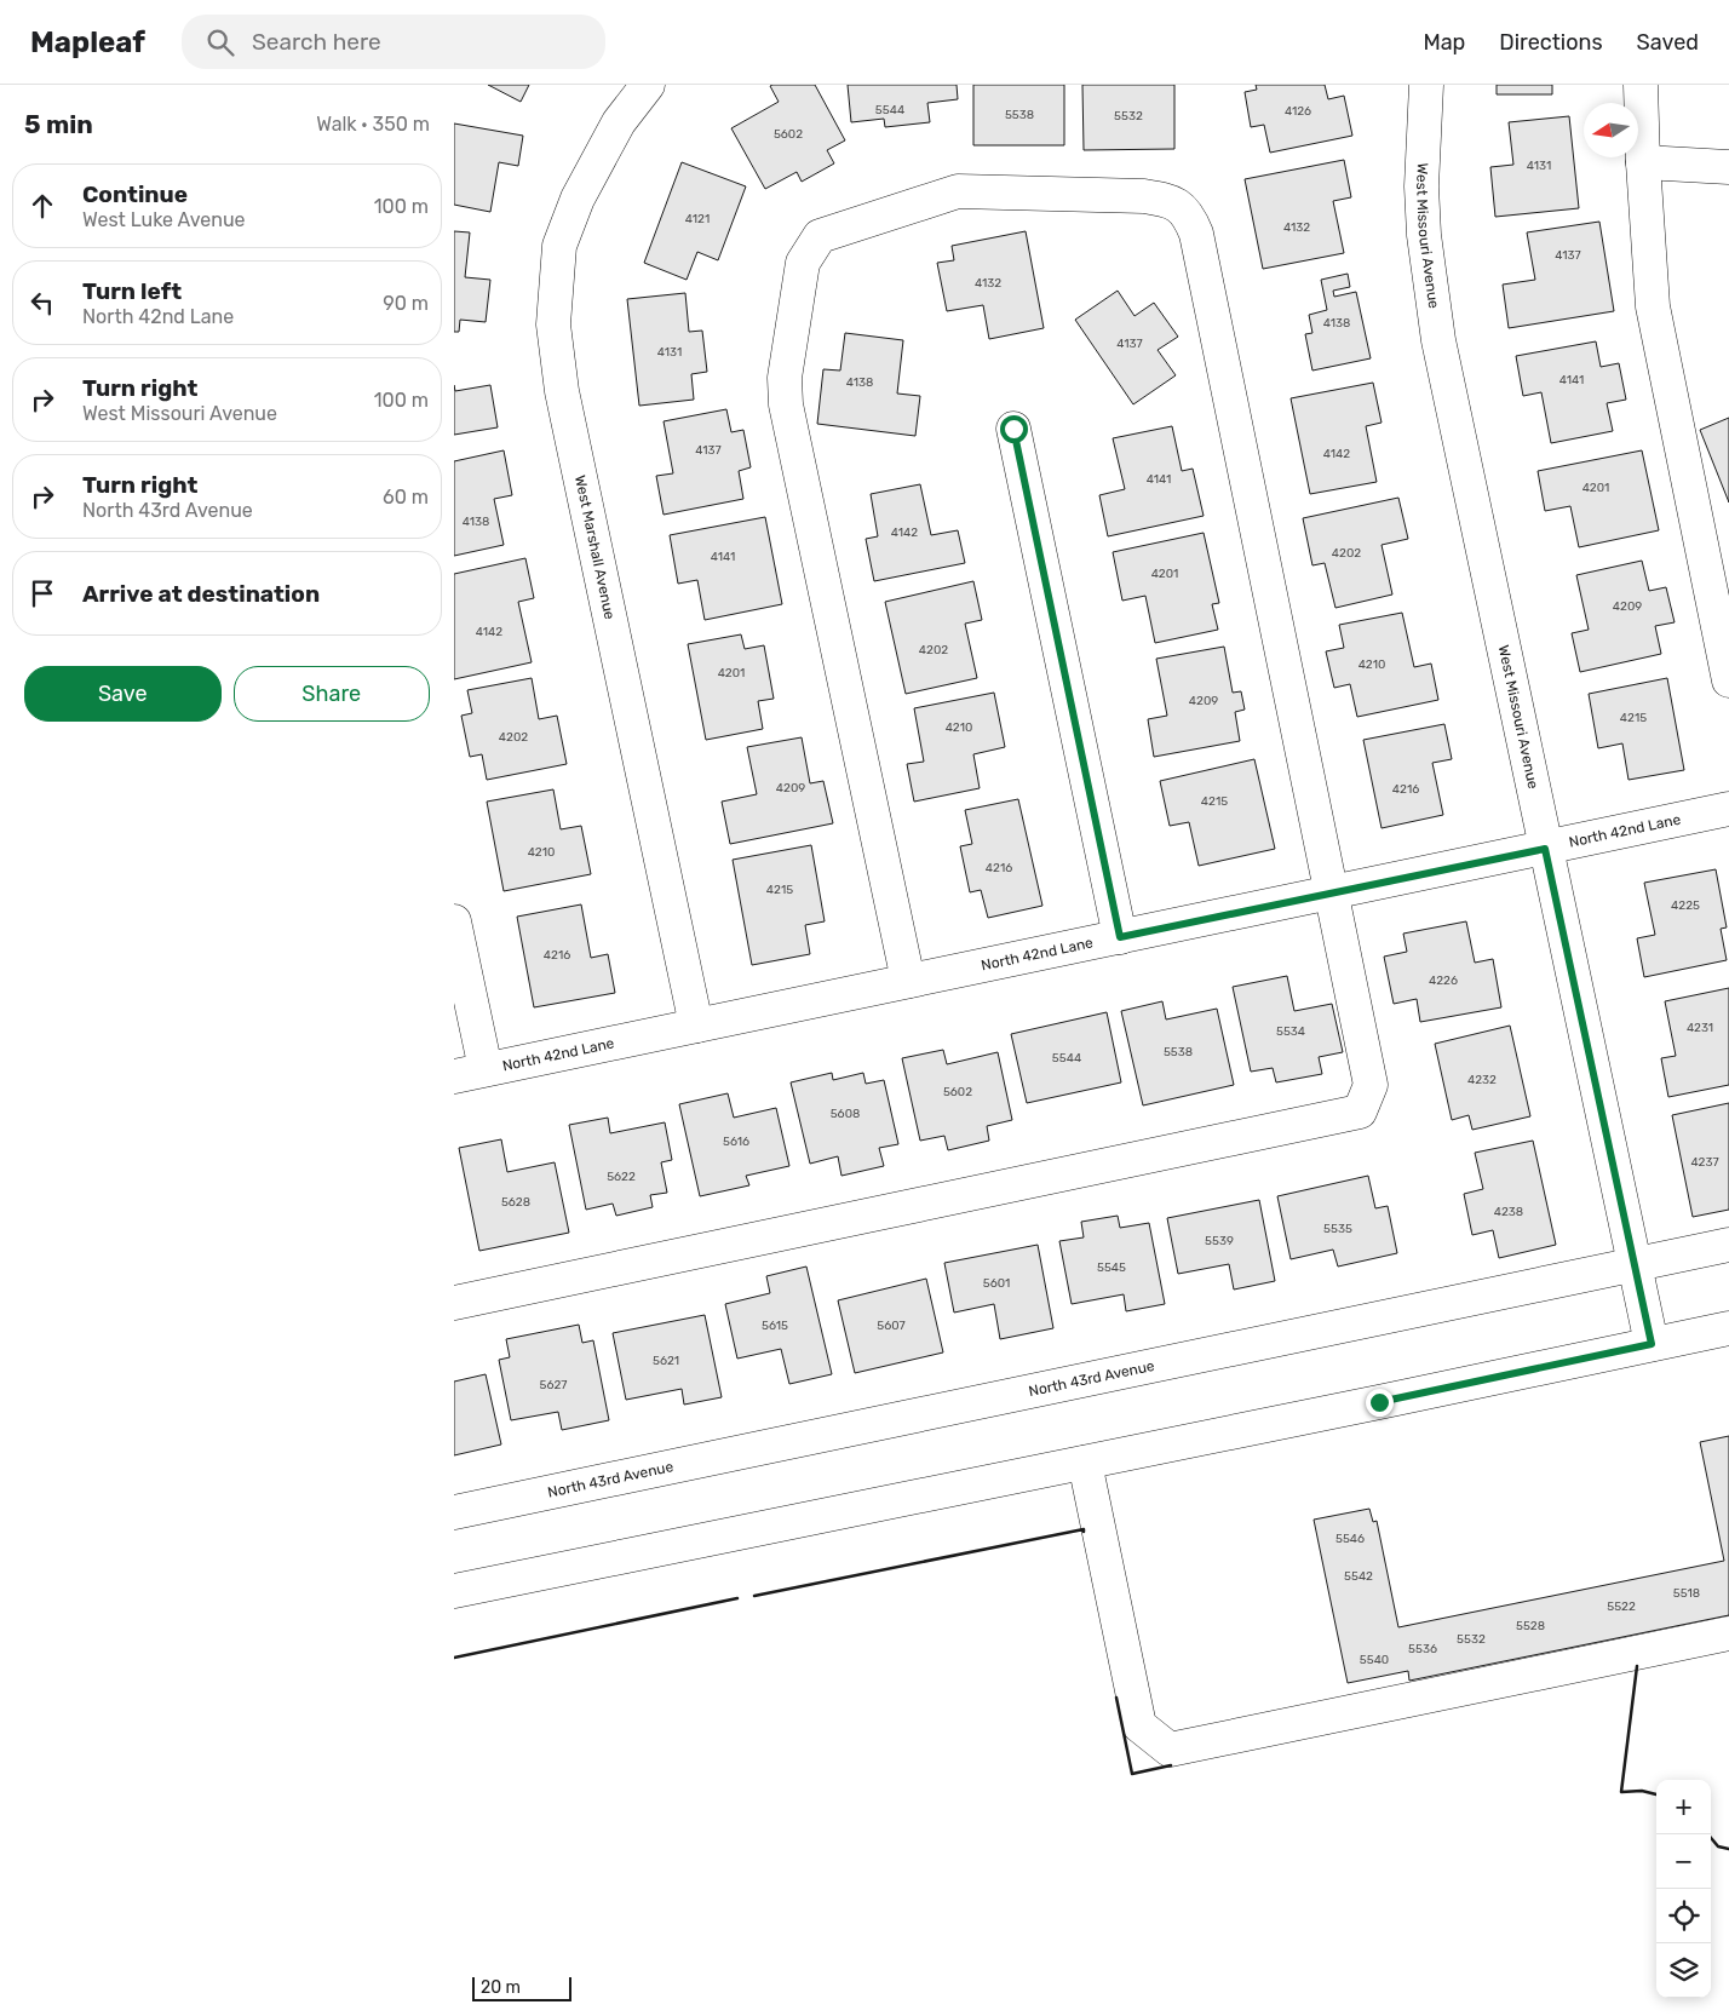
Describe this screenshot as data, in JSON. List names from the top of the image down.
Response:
{
  "streets": {
    "street": [
      "West Missouri Avenue",
      "West Marshall Avenue",
      "North 42nd Lane",
      "North 43rd Avenue"
    ]
  },
  "crossings": [
    ["West Missouri Avenue", "North 42nd Lane"],
    ["West Missouri Avenue", "North 43rd Avenue"],
    ["West Marshall Avenue", "North 42nd Lane"]
  ],
  "house_numbers": [
    "5544",
    "4126",
    "5538",
    "5532",
    "5602",
    "4131",
    "4121",
    "4132",
    "4137",
    "4132",
    "4138",
    "4137",
    "4131",
    "4141",
    "4138",
    "4137",
    "4142",
    "4141",
    "4201",
    "4138",
    "4142",
    "4202",
    "4141",
    "4201",
    "4209",
    "4142",
    "4202",
    "4210",
    "4201",
    "4209",
    "4215",
    "4210",
    "4202",
    "4209",
    "4216",
    "4215",
    "4210",
    "4216",
    "4215",
    "4225",
    "4216",
    "4226",
    "4231",
    "5534",
    "5538",
    "5544",
    "4232",
    "5602",
    "5608",
    "5616",
    "4237",
    "5622",
    "5628",
    "4238",
    "5535",
    "5539",
    "5545",
    "5601",
    "5615",
    "5607",
    "5621",
    "5627",
    "5546",
    "5542",
    "5518",
    "5522",
    "5528",
    "5532",
    "5536",
    "5540"
  ],
  "scale_bar": "20 m",
  "north": "left",
  "page": {
    "header": "Mapleaf",
    "search": "Search here",
    "nav": ["Map", "Directions", "Saved"],
    "heading": ["5 min", "Walk · 350 m"],
    "list": [
      ["Continue", "West Luke Avenue", "100 m"],
      ["Turn left", "North 42nd Lane", "90 m"],
      ["Turn right", "West Missouri Avenue", "100 m"],
      ["Turn right", "North 43rd Avenue", "60 m"],
      "Arrive at destination"
    ],
    "buttons": ["Save", "Share"],
    "map_buttons": ["+", "−"],
    "scale": "20 m"
  }
}
